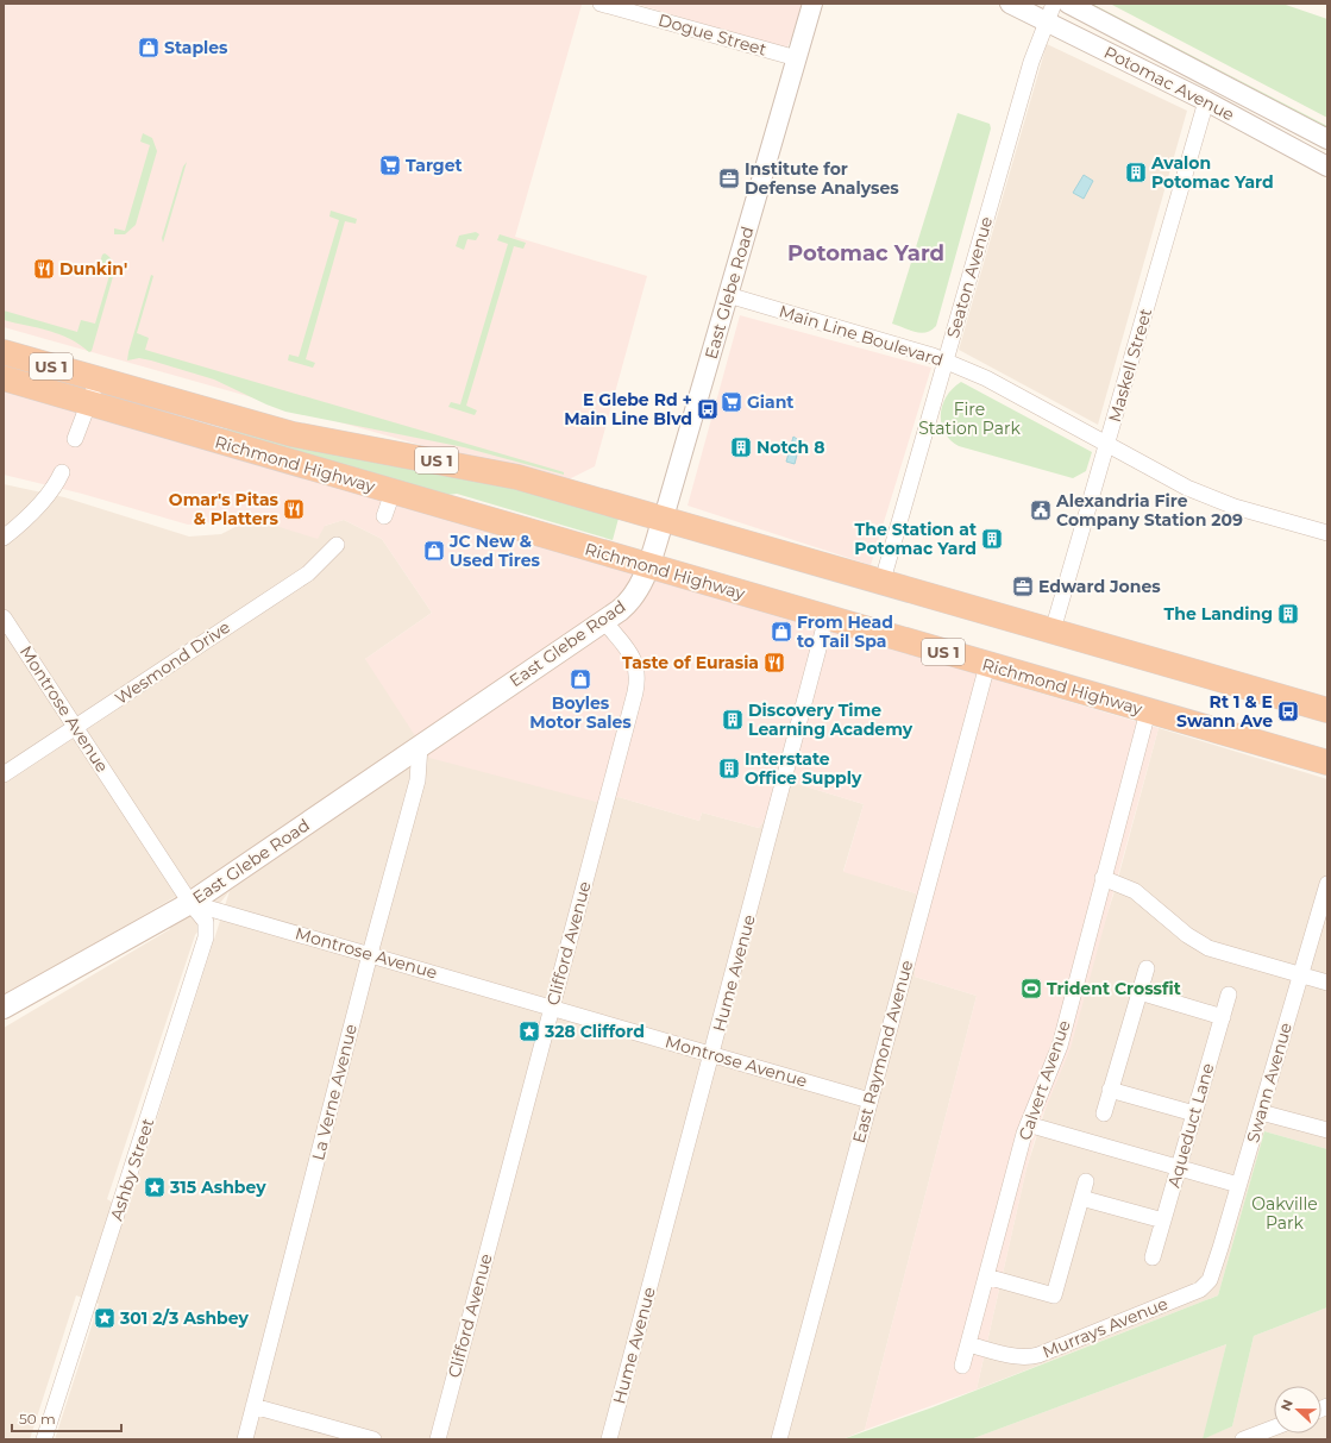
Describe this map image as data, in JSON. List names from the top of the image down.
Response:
{
  "streets": {
    "highway": ["US 1", "Richmond Highway"],
    "main road": ["East Glebe Road"],
    "street": [
      "Dogue Street",
      "Potomac Avenue",
      "Seaton Avenue",
      "Main Line Boulevard",
      "Maskell Street",
      "Wesmond Drive",
      "Montrose Avenue",
      "Clifford Avenue",
      "Hume Avenue",
      "East Raymond Avenue",
      "Calvert Avenue",
      "Swann Avenue",
      "La Verne Avenue",
      "Aqueduct Lane",
      "Ashby Street",
      "Murrays Avenue"
    ]
  },
  "crossings": [
    ["Dogue Street", "East Glebe Road"],
    ["Potomac Avenue", "Seaton Avenue"],
    ["Potomac Avenue", "Maskell Street"],
    ["Seaton Avenue", "Main Line Boulevard"],
    ["Seaton Avenue", "Richmond Highway"],
    ["East Glebe Road", "Main Line Boulevard"],
    ["East Glebe Road", "Richmond Highway"],
    ["East Glebe Road", "Montrose Avenue"],
    ["East Glebe Road", "Clifford Avenue"],
    ["East Glebe Road", "La Verne Avenue"],
    ["East Glebe Road", "Ashby Street"],
    ["Main Line Boulevard", "Maskell Street"],
    ["Maskell Street", "Richmond Highway"],
    ["Richmond Highway", "Hume Avenue"],
    ["Richmond Highway", "East Raymond Avenue"],
    ["Richmond Highway", "Calvert Avenue"],
    ["Wesmond Drive", "Montrose Avenue"],
    ["Montrose Avenue", "Clifford Avenue"],
    ["Montrose Avenue", "Hume Avenue"],
    ["Montrose Avenue", "East Raymond Avenue"],
    ["Montrose Avenue", "La Verne Avenue"],
    ["Montrose Avenue", "Ashby Street"],
    ["Calvert Avenue", "Murrays Avenue"],
    ["Swann Avenue", "Murrays Avenue"]
  ],
  "districts": ["Potomac Yard"],
  "parks": ["Fire Station Park", "Oakville Park"],
  "places": {
    "shop": [
      "Staples",
      "JC New & Used Tires",
      "From Head to Tail Spa",
      "Boyles Motor Sales"
    ],
    "supermarket": ["Target", "Giant"],
    "building": [
      "Avalon Potomac Yard",
      "Notch 8",
      "The Station at Potomac Yard",
      "The Landing",
      "Discovery Time Learning Academy",
      "Interstate Office Supply"
    ],
    "office": ["Institute for Defense Analyses", "Edward Jones"],
    "restaurant": ["Dunkin'", "Omar's Pitas & Platters", "Taste of Eurasia"],
    "bus stop": ["E Glebe Rd + Main Line Blvd", "Rt 1 & E Swann Ave"],
    "public building": ["Alexandria Fire Company Station 209"],
    "sports": ["Trident Crossfit"],
    "place": ["328 Clifford", "315 Ashbey", "301 2/3 Ashbey"]
  },
  "scale_bar": "50 m",
  "north": "left"
}
